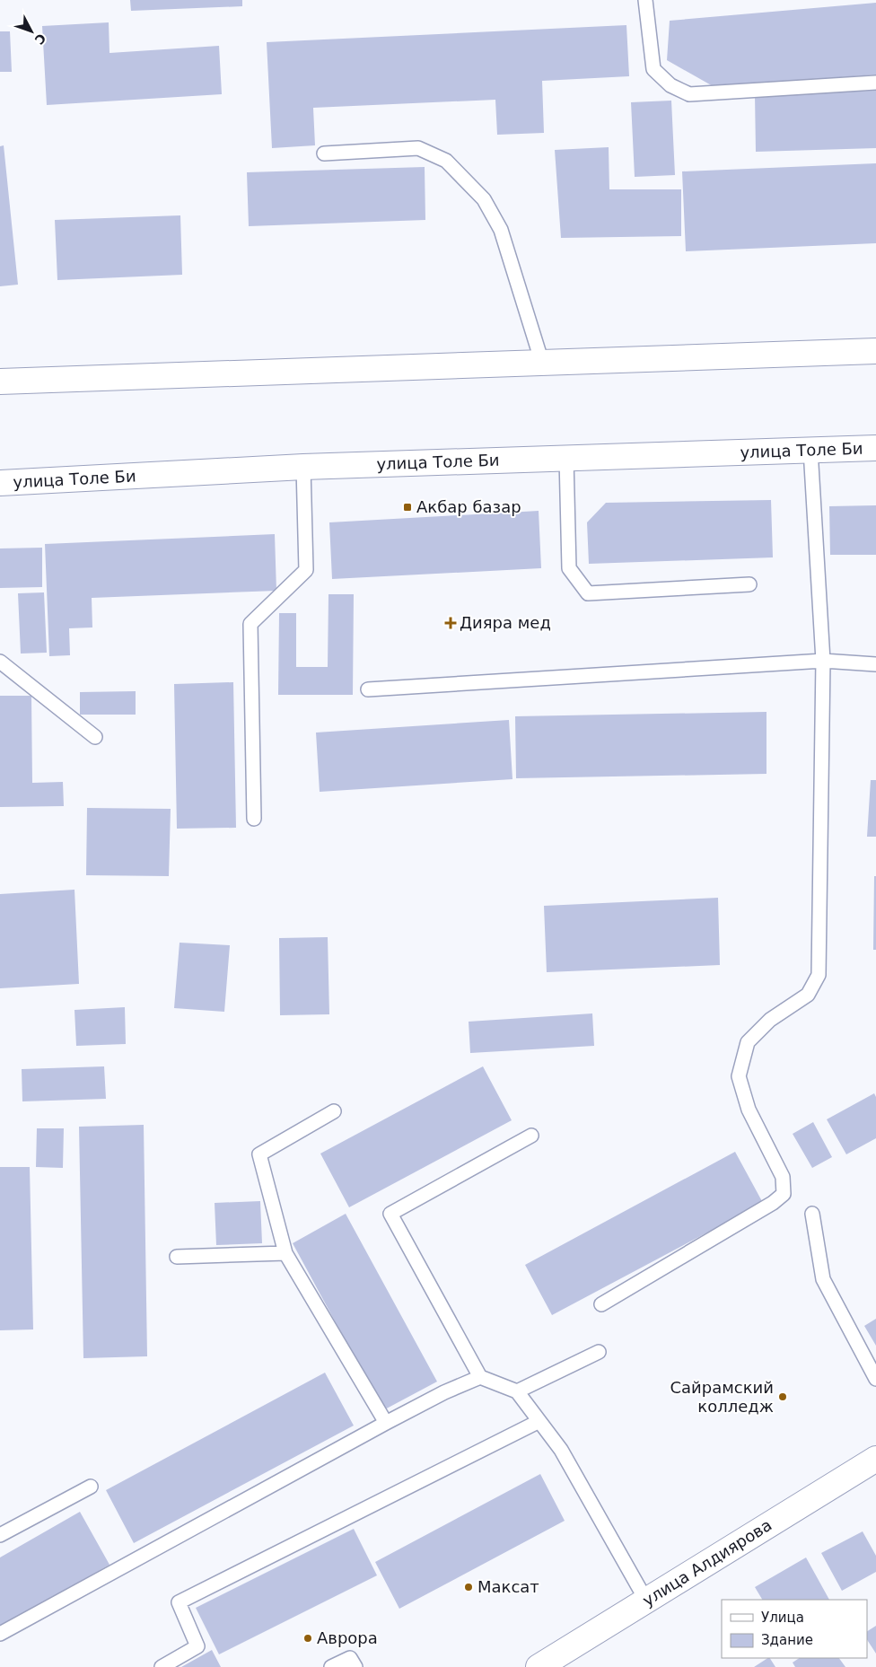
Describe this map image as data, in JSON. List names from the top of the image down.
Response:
{
  "streets": {
    "main road": ["улица Толе Би", "улица Алдиярова"]
  },
  "places": {
    "transit": ["Акбар базар"],
    "health": ["Дияра мед"],
    "other": ["Сайрамский колледж", "Максат", "Аврора"]
  },
  "legend": ["Улица", "Здание"],
  "north": "bottom right"
}
